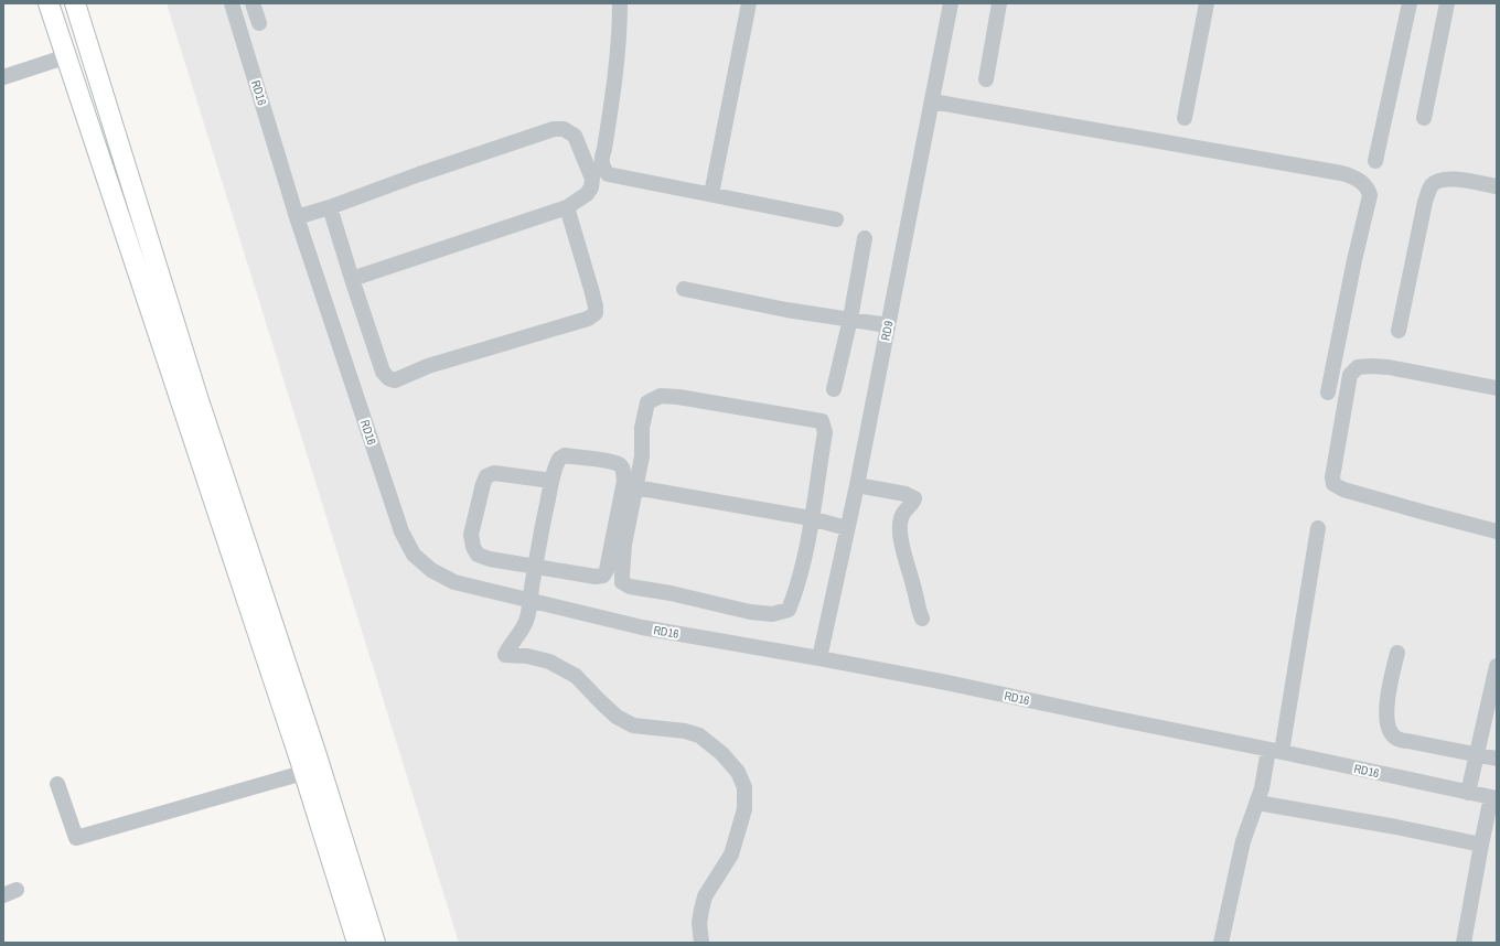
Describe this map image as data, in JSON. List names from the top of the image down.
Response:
{
  "streets": {
    "street": ["RD16", "RD9"]
  },
  "crossings": [
    ["RD16", "RD9"]
  ]
}
